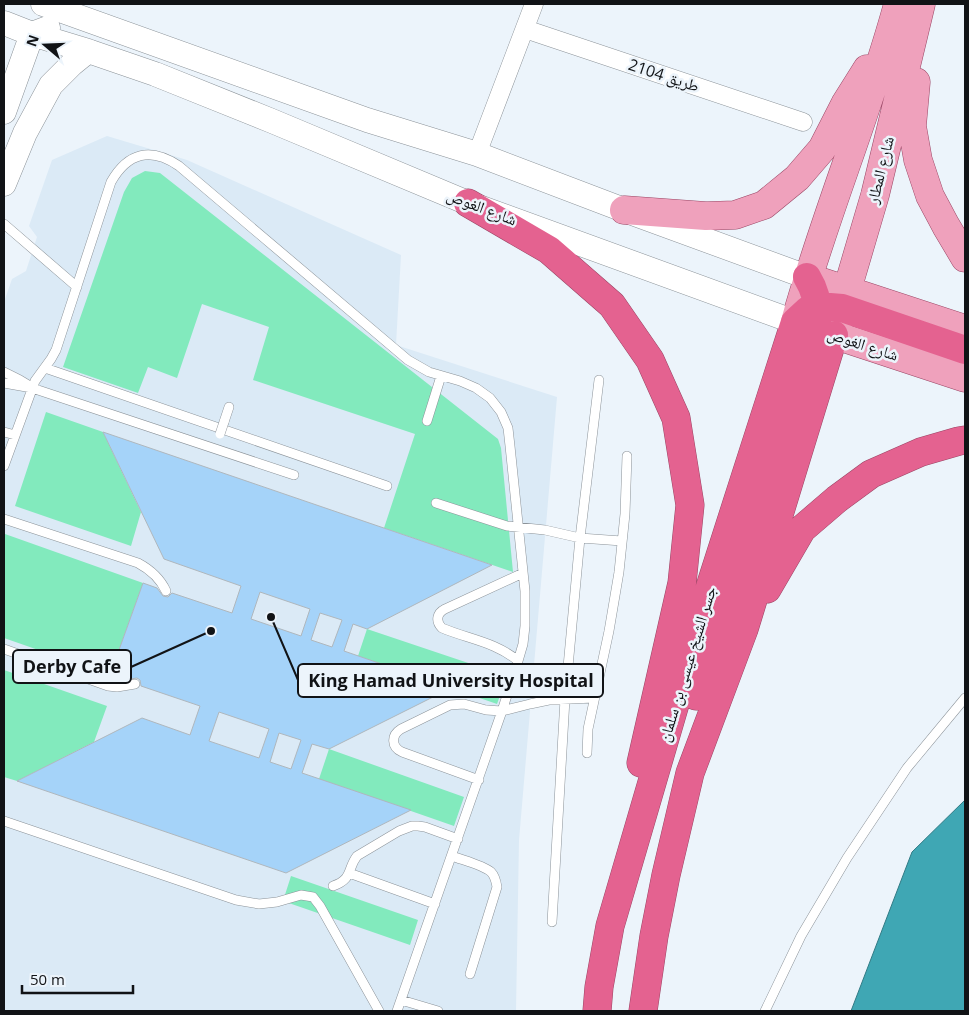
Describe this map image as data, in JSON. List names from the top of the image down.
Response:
{
  "streets": {
    "highway": ["جسر الشيخ عيسى بن سلمان"],
    "main road": ["شارع المطار", "شارع الغوص"],
    "street": ["طريق 2104"]
  },
  "crossings": [
    ["شارع المطار", "شارع الغوص"],
    ["شارع المطار", "جسر الشيخ عيسى بن سلمان"],
    ["شارع الغوص", "جسر الشيخ عيسى بن سلمان"]
  ],
  "places": ["King Hamad University Hospital", "Derby Cafe"],
  "scale_bar": "50 m",
  "north": "left"
}
